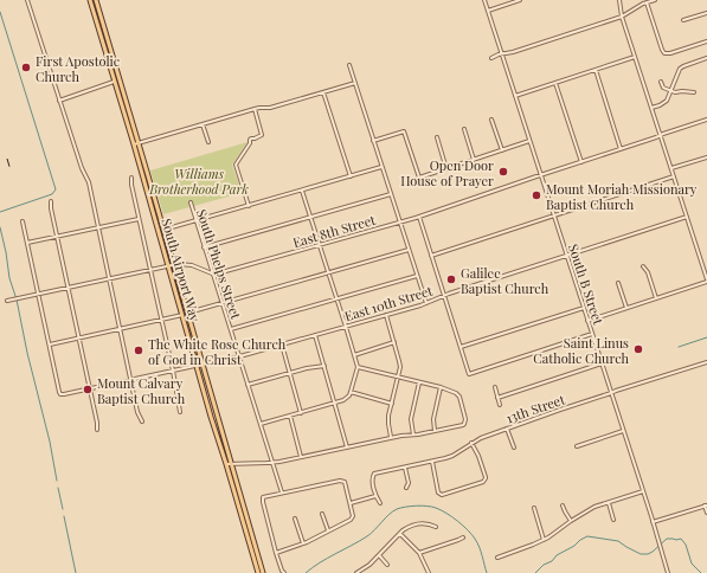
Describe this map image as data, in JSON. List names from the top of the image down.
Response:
{
  "streets": {
    "main road": ["South Airport Way"],
    "street": [
      "East 8th Street",
      "South Phelps Street",
      "South B Street",
      "East 10th Street",
      "13th Street"
    ]
  },
  "crossings": [
    ["East 8th Street", "South Phelps Street"],
    ["East 8th Street", "South B Street"],
    ["South Phelps Street", "East 10th Street"],
    ["South Airport Way", "East 10th Street"],
    ["South B Street", "East 10th Street"],
    ["South B Street", "13th Street"]
  ],
  "parks": ["Williams Brotherhood Park"],
  "places": [
    "First Apostolic Church",
    "Open Door House of Prayer",
    "Mount Moriah Missionary Baptist Church",
    "Galilee Baptist Church",
    "Saint Linus Catholic Church",
    "The White Rose Church of God in Christ",
    "Mount Calvary Baptist Church"
  ]
}
